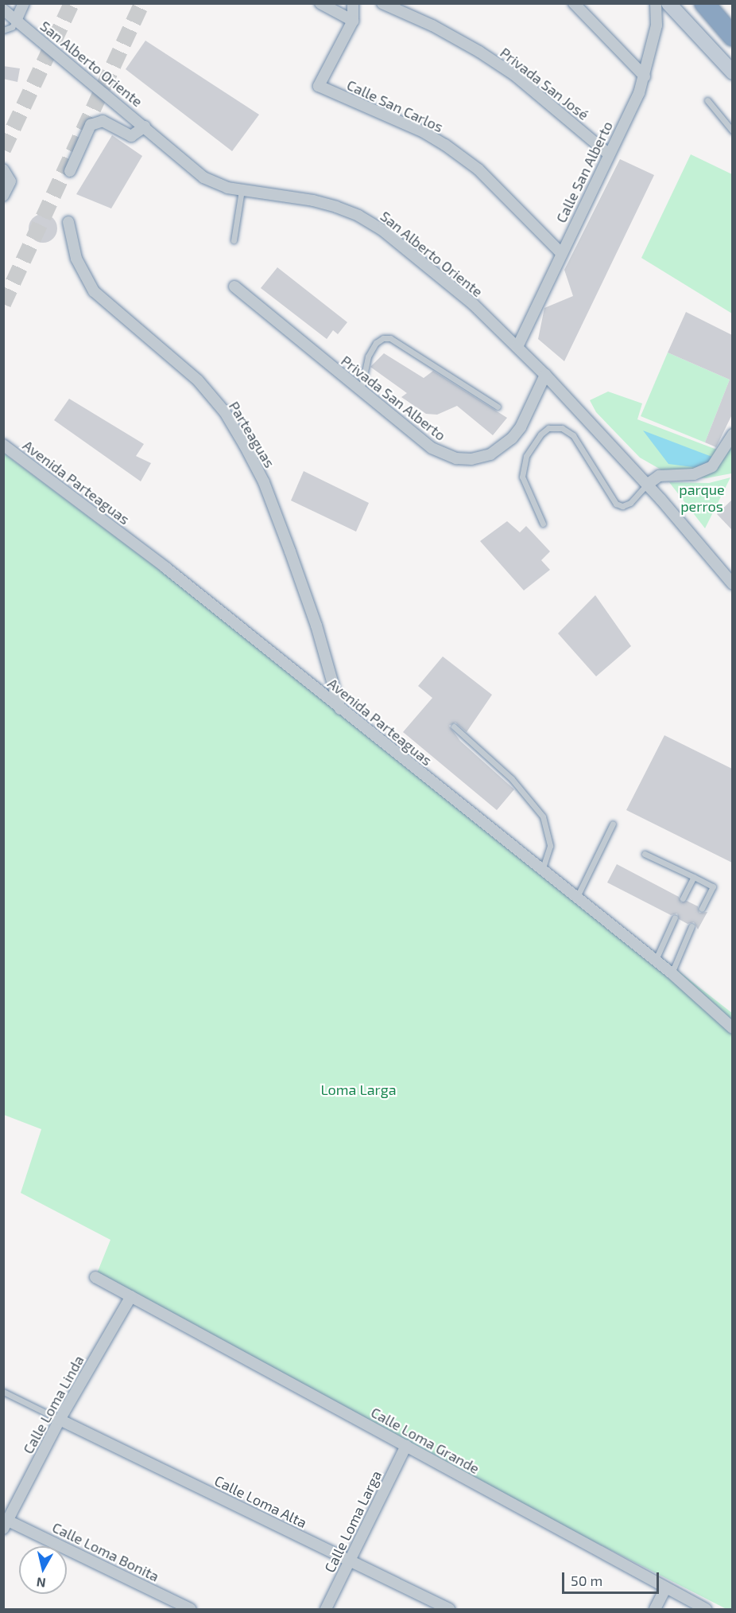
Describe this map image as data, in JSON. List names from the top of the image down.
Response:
{
  "streets": {
    "street": [
      "San Alberto Oriente",
      "Privada San José",
      "Calle San Carlos",
      "Calle San Alberto",
      "Privada San Alberto",
      "Parteaguas",
      "Avenida Parteaguas",
      "Calle Loma Linda",
      "Calle Loma Grande",
      "Calle Loma Alta",
      "Calle Loma Larga",
      "Calle Loma Bonita"
    ]
  },
  "crossings": [
    ["San Alberto Oriente", "Calle San Alberto"],
    ["San Alberto Oriente", "Privada San Alberto"],
    ["Privada San José", "Calle San Alberto"],
    ["Calle San Carlos", "Calle San Alberto"],
    ["Parteaguas", "Avenida Parteaguas"],
    ["Calle Loma Linda", "Calle Loma Grande"],
    ["Calle Loma Linda", "Calle Loma Alta"],
    ["Calle Loma Linda", "Calle Loma Bonita"],
    ["Calle Loma Grande", "Calle Loma Larga"],
    ["Calle Loma Alta", "Calle Loma Larga"]
  ],
  "parks": ["parque perros", "Loma Larga"],
  "scale_bar": "50 m",
  "north": "bottom"
}
